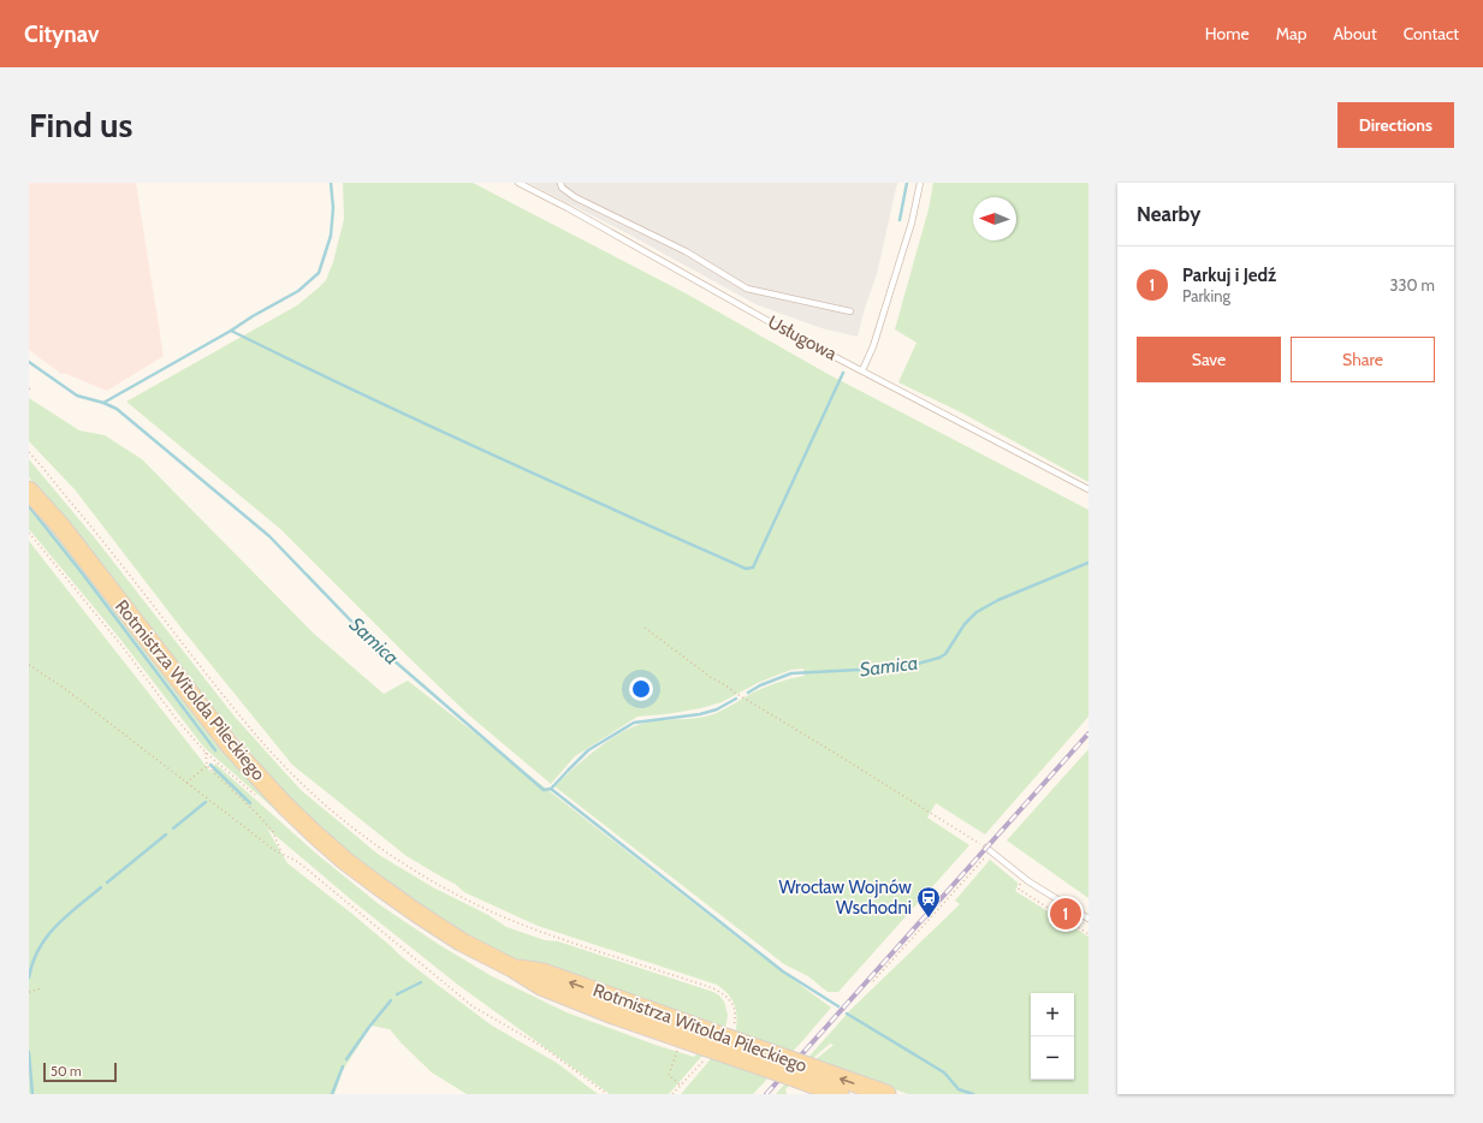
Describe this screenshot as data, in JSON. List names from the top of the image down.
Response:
{
  "streets": {
    "main road": ["Rotmistrza Witolda Pileckiego"],
    "lane": ["Usługowa"]
  },
  "water": ["Samica"],
  "places": {
    "station": ["Wrocław Wojnów Wschodni"]
  },
  "scale_bar": "50 m",
  "north": "left",
  "page": {
    "header": "Citynav",
    "nav": [
      "Home",
      "Map",
      "About",
      "Contact"
    ],
    "buttons": [
      "Directions",
      ["Save", "Share"]
    ],
    "title": "Find us",
    "heading": "Nearby",
    "list": [
      {
        "mark": "1",
        "name": "Parkuj i Jedź",
        "note": "Parking",
        "value": "330 m"
      }
    ],
    "pins": "1",
    "map_buttons": ["+", "−"],
    "scale": "50 m"
  }
}
